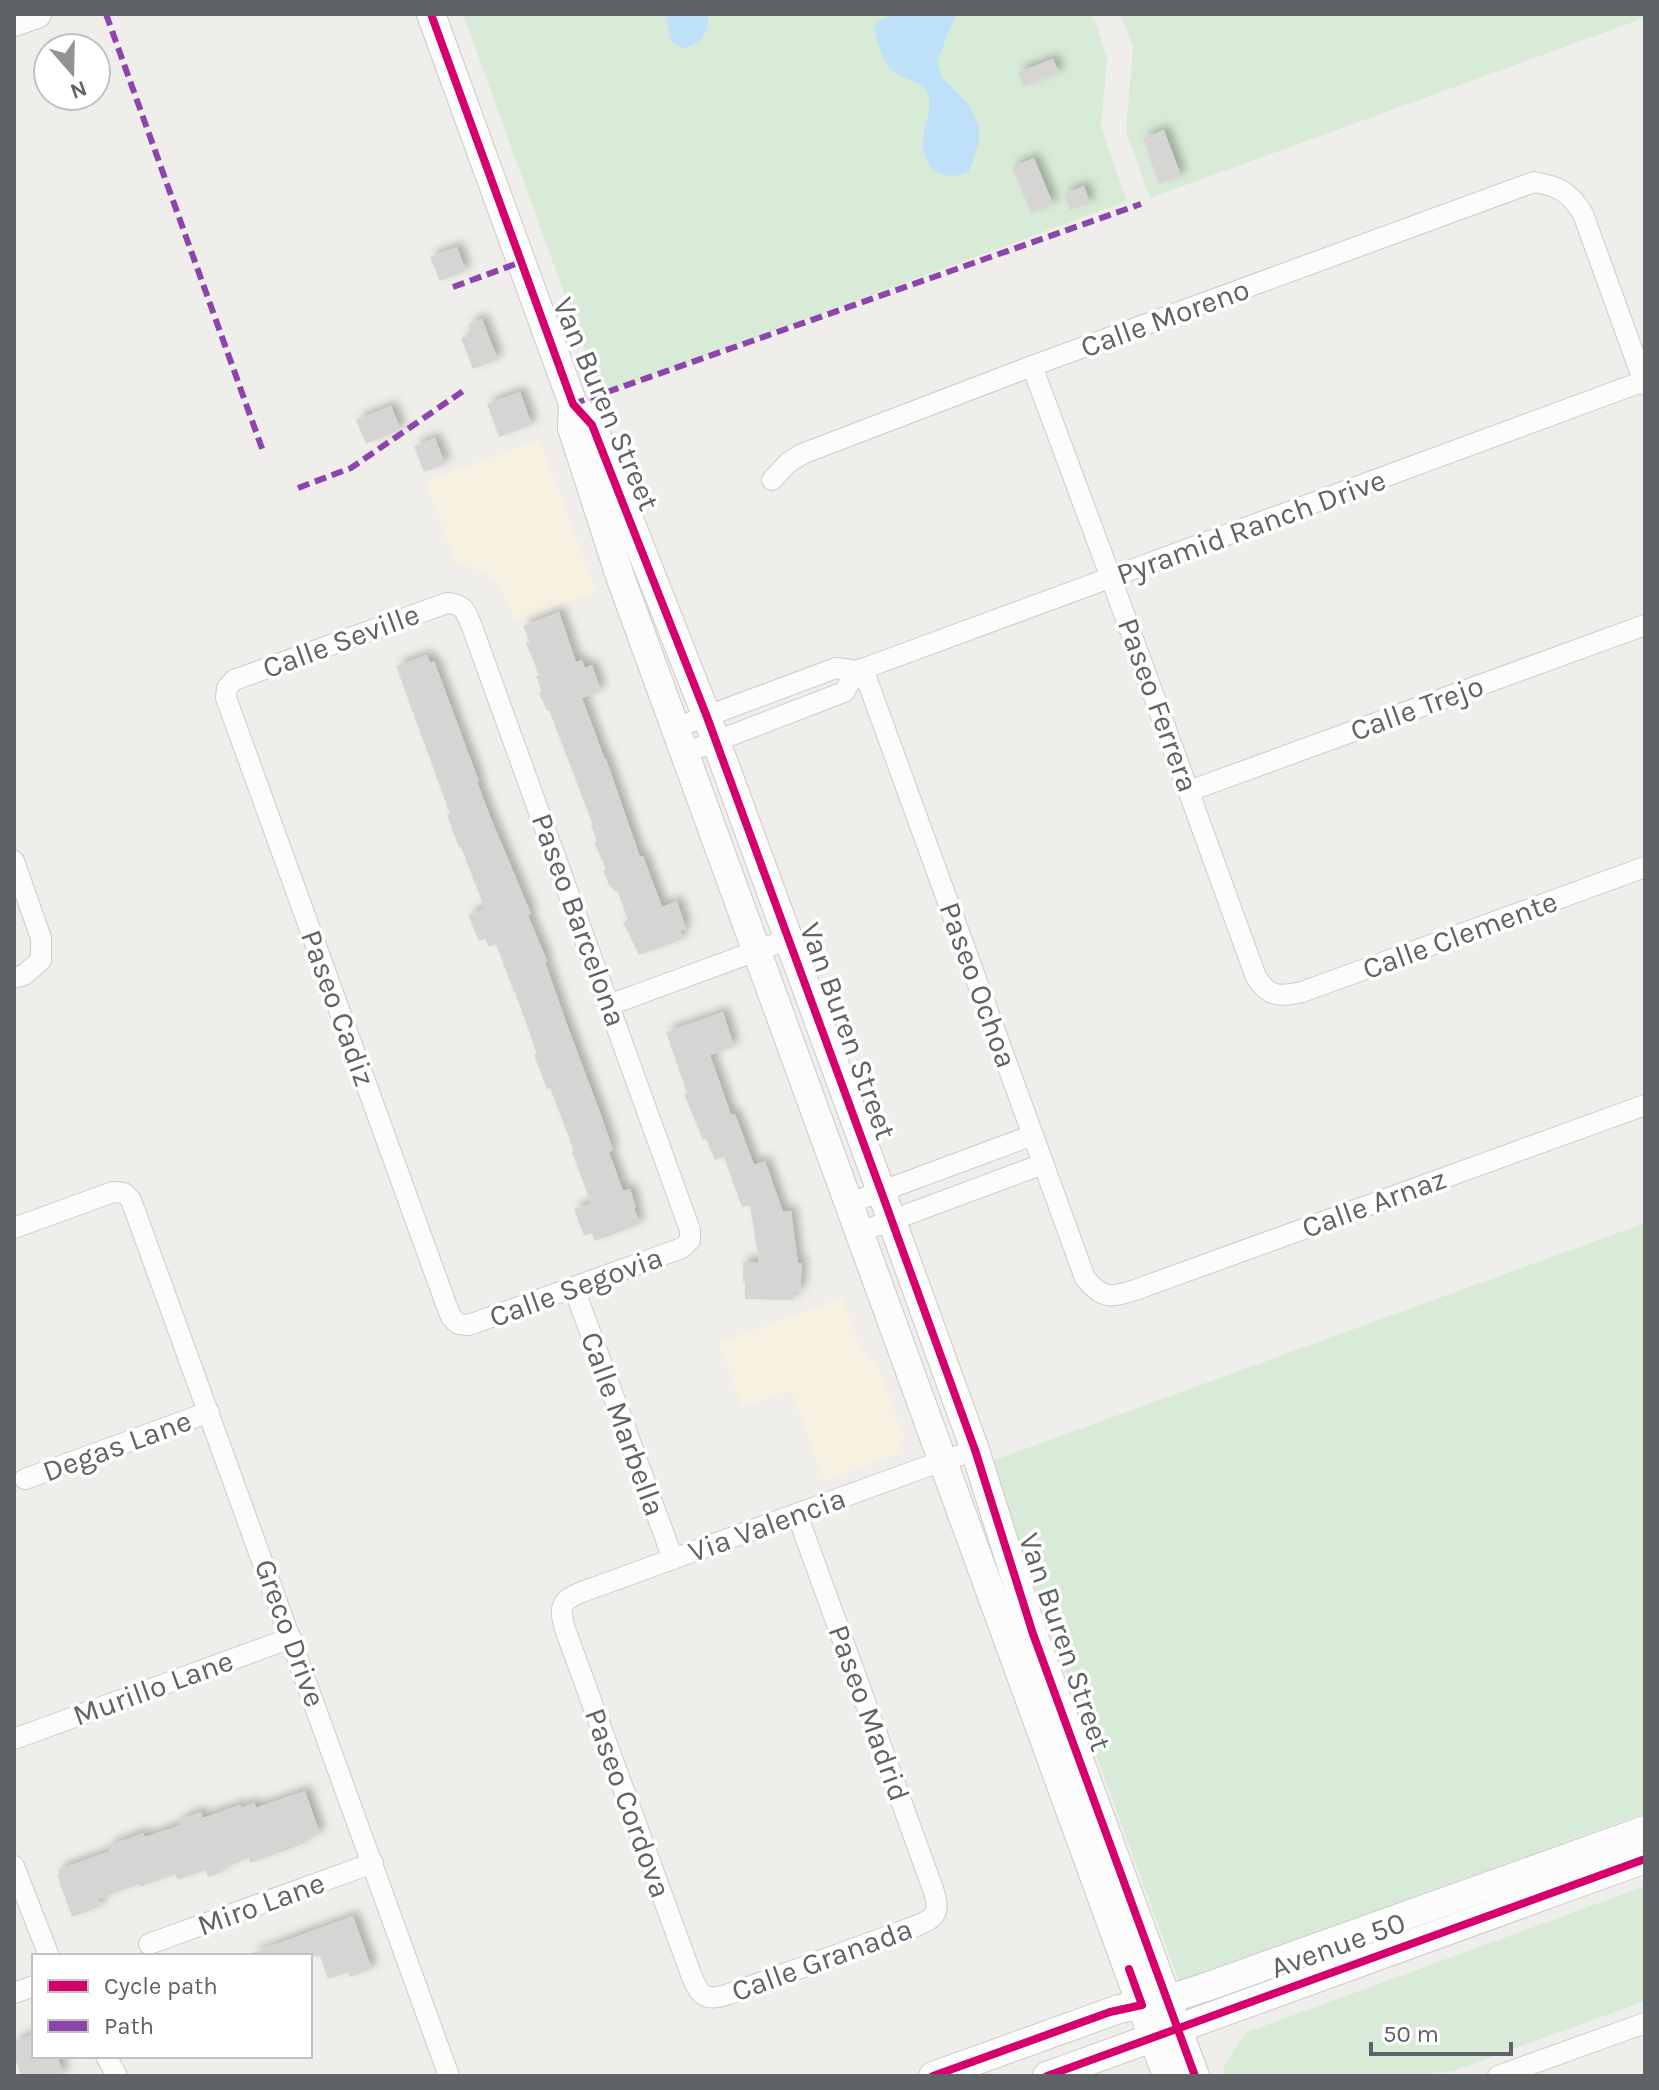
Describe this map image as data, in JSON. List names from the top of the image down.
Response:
{
  "streets": {
    "street": [
      "Calle Moreno",
      "Van Buren Street",
      "Pyramid Ranch Drive",
      "Calle Seville",
      "Paseo Ferrera",
      "Calle Trejo",
      "Paseo Barcelona",
      "Calle Clemente",
      "Paseo Ochoa",
      "Paseo Cadiz",
      "Calle Arnaz",
      "Calle Segovia",
      "Calle Marbella",
      "Degas Lane",
      "Via Valencia",
      "Greco Drive",
      "Murillo Lane",
      "Paseo Madrid",
      "Paseo Cordova",
      "Miro Lane",
      "Avenue 50",
      "Calle Granada"
    ]
  },
  "crossings": [
    ["Calle Moreno", "Pyramid Ranch Drive"],
    ["Calle Moreno", "Paseo Ferrera"],
    ["Van Buren Street", "Pyramid Ranch Drive"],
    ["Van Buren Street", "Via Valencia"],
    ["Van Buren Street", "Avenue 50"],
    ["Pyramid Ranch Drive", "Paseo Ferrera"],
    ["Pyramid Ranch Drive", "Paseo Ochoa"],
    ["Calle Seville", "Paseo Barcelona"],
    ["Calle Seville", "Paseo Cadiz"],
    ["Paseo Ferrera", "Calle Trejo"],
    ["Paseo Ferrera", "Calle Clemente"],
    ["Paseo Barcelona", "Calle Segovia"],
    ["Paseo Ochoa", "Calle Arnaz"],
    ["Paseo Cadiz", "Calle Segovia"],
    ["Calle Segovia", "Calle Marbella"],
    ["Calle Marbella", "Via Valencia"],
    ["Degas Lane", "Greco Drive"],
    ["Via Valencia", "Paseo Madrid"],
    ["Via Valencia", "Paseo Cordova"],
    ["Greco Drive", "Murillo Lane"],
    ["Greco Drive", "Miro Lane"],
    ["Paseo Madrid", "Calle Granada"],
    ["Paseo Cordova", "Calle Granada"]
  ],
  "legend": ["Cycle path", "Path"],
  "scale_bar": "50 m",
  "north": "bottom"
}
